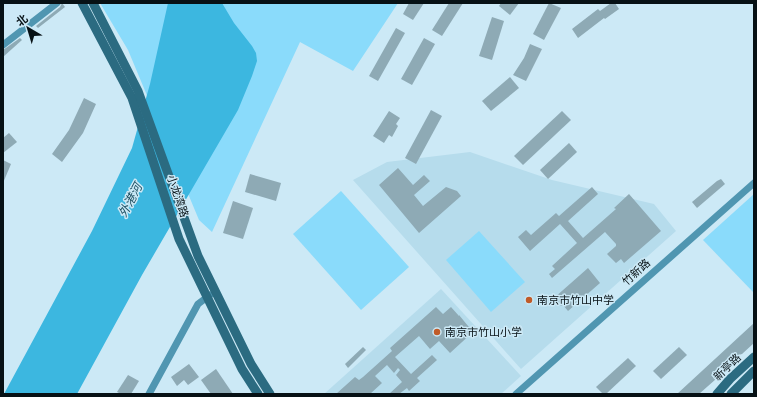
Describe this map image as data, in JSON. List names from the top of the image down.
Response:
{
  "streets": {
    "main road": ["小龙湾路", "新亭路"],
    "street": ["竹新路"]
  },
  "water": ["外港河"],
  "places": ["南京市竹山中学", "南京市竹山小学"],
  "north": "top left"
}
